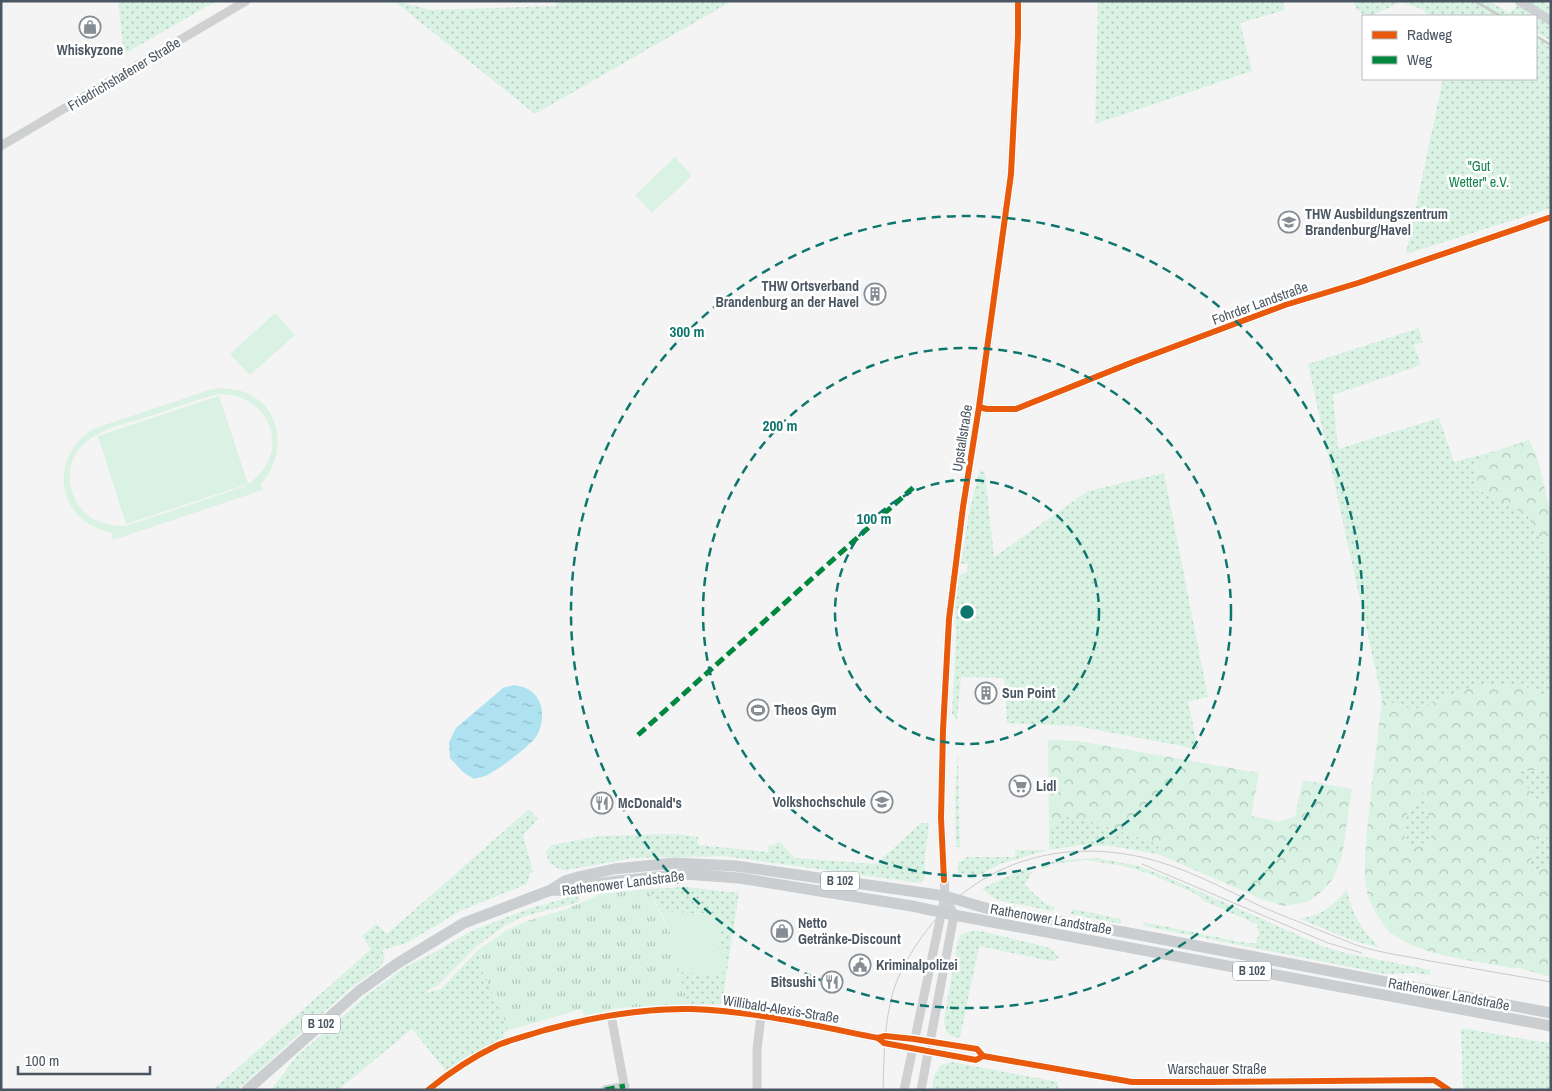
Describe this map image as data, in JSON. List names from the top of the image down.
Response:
{
  "streets": {
    "main road": ["B 102", "Rathenower Landstraße"],
    "street": [
      "Friedrichshafener Straße",
      "Fohrder Landstraße",
      "Upstallstraße",
      "Willibald-Alexis-Straße",
      "Warschauer Straße"
    ]
  },
  "crossings": [
    ["Fohrder Landstraße", "Upstallstraße"],
    ["Upstallstraße", "Rathenower Landstraße"],
    ["Upstallstraße", "Willibald-Alexis-Straße"],
    ["Willibald-Alexis-Straße", "Warschauer Straße"]
  ],
  "parks": ["\"Gut Wetter\" e.V."],
  "places": {
    "shop": ["Whiskyzone", "Netto Getränke-Discount"],
    "school or university": ["THW Ausbildungszentrum Brandenburg/Havel", "Volkshochschule"],
    "building": ["THW Ortsverband Brandenburg an der Havel", "Sun Point"],
    "sports": ["Theos Gym"],
    "supermarket": ["Lidl"],
    "restaurant": ["McDonald's", "Bitsushi"],
    "public building": ["Kriminalpolizei"]
  },
  "legend": ["Radweg", "Weg"],
  "scale_bar": "100 m",
  "rings": ["300 m", "200 m", "100 m"]
}
